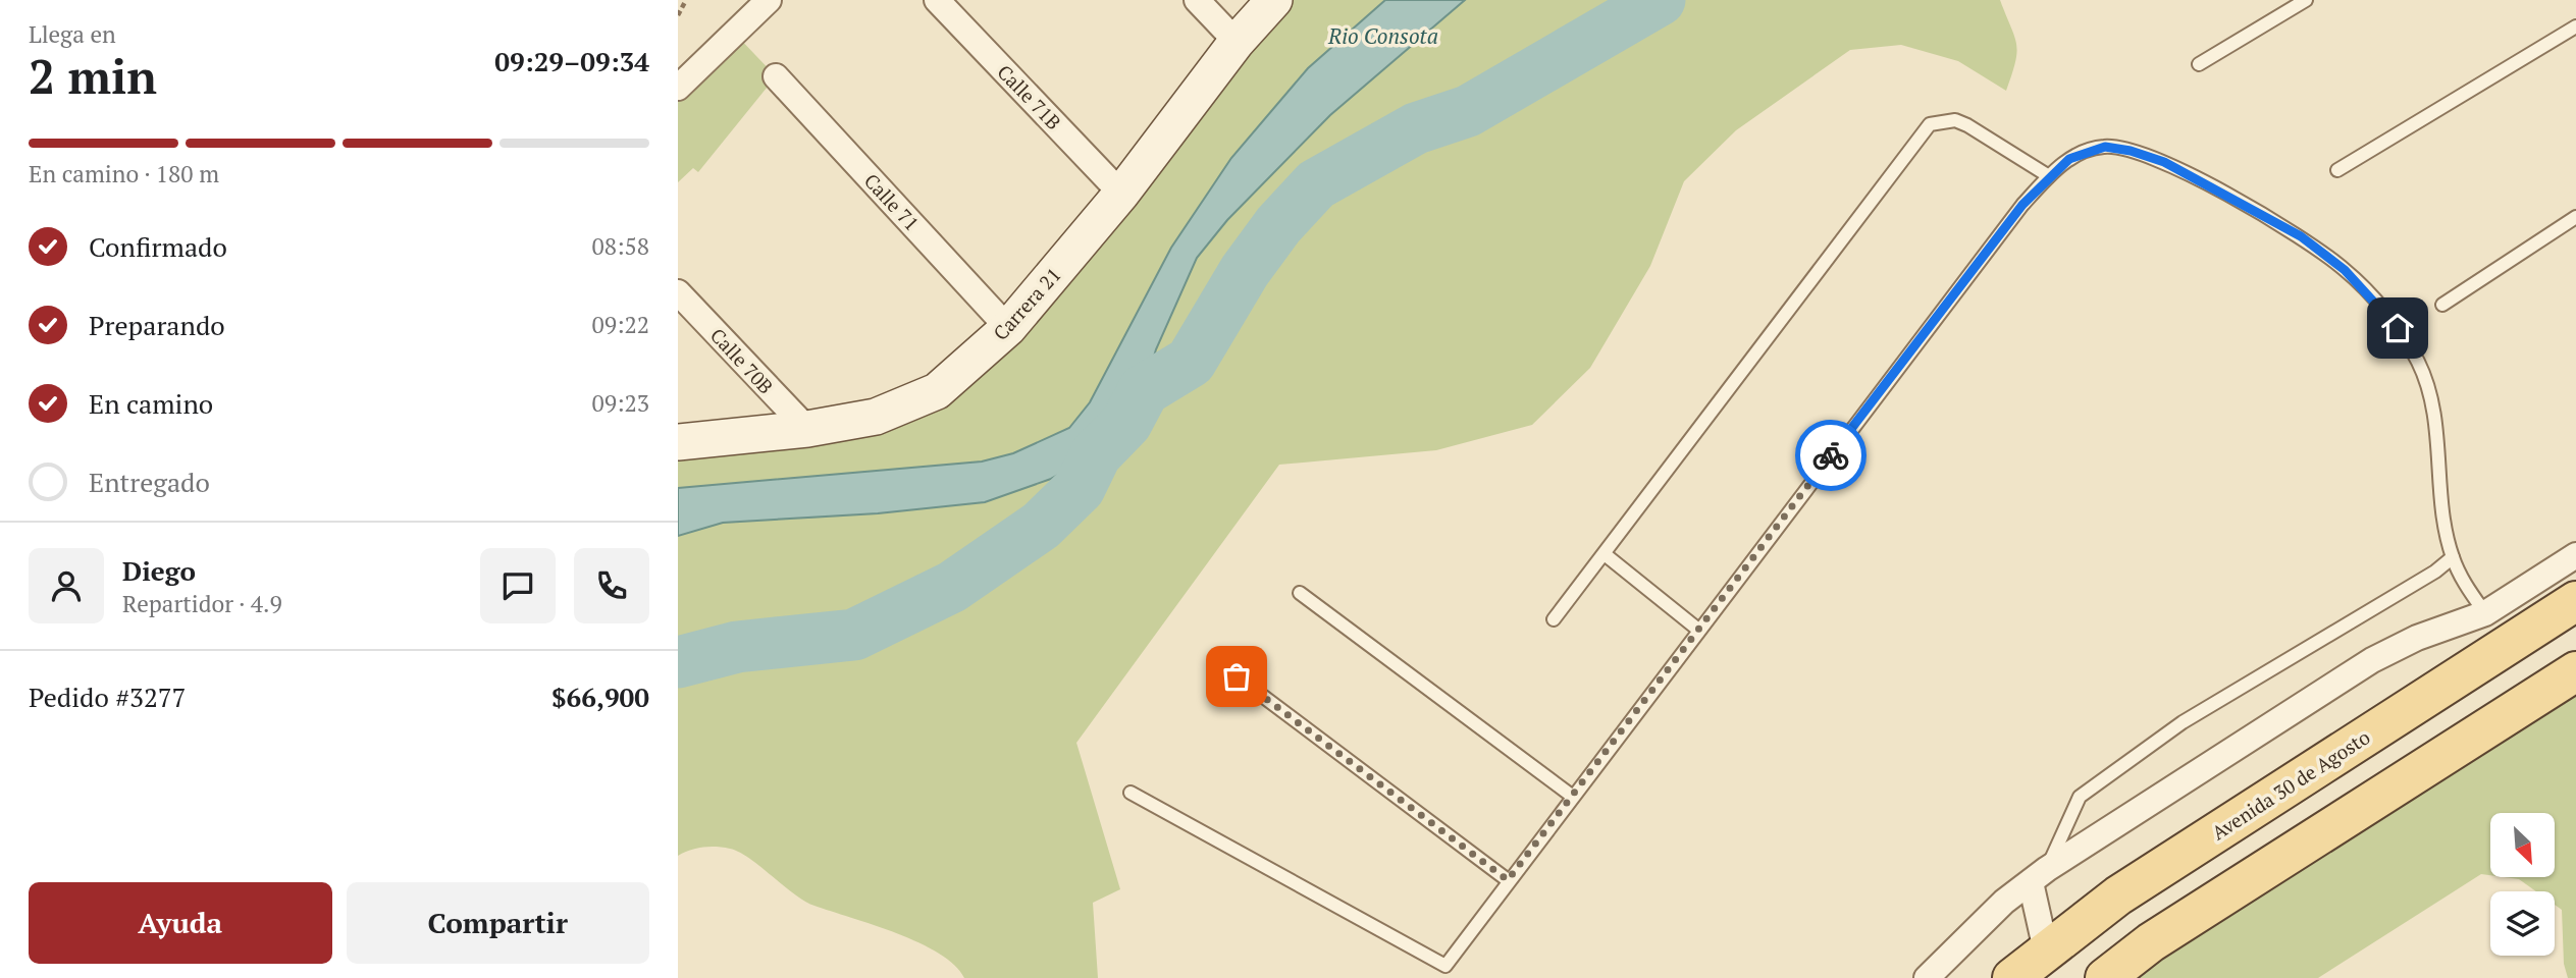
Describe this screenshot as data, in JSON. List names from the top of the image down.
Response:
{
  "streets": {
    "main road": ["Avenida 30 de Agosto"],
    "street": [
      "Calle 71B",
      "Calle 71",
      "Carrera 21",
      "Calle 70B"
    ]
  },
  "crossings": [
    ["Calle 71B", "Carrera 21"],
    ["Calle 71", "Carrera 21"],
    ["Carrera 21", "Calle 70B"]
  ],
  "water": ["Rio Consota"],
  "north": "bottom right",
  "page": {
    "heading": ["2 min", "Llega en", "09:29–09:34"],
    "panel": [
      "Diego",
      "Repartidor · 4.9",
      "Pedido #3277",
      "$66,900"
    ],
    "bar": "En camino · 180 m",
    "list": [
      ["Confirmado", "08:58"],
      ["Preparando", "09:22"],
      ["En camino", "09:23"],
      "Entregado"
    ],
    "buttons": ["Ayuda", "Compartir"]
  }
}
